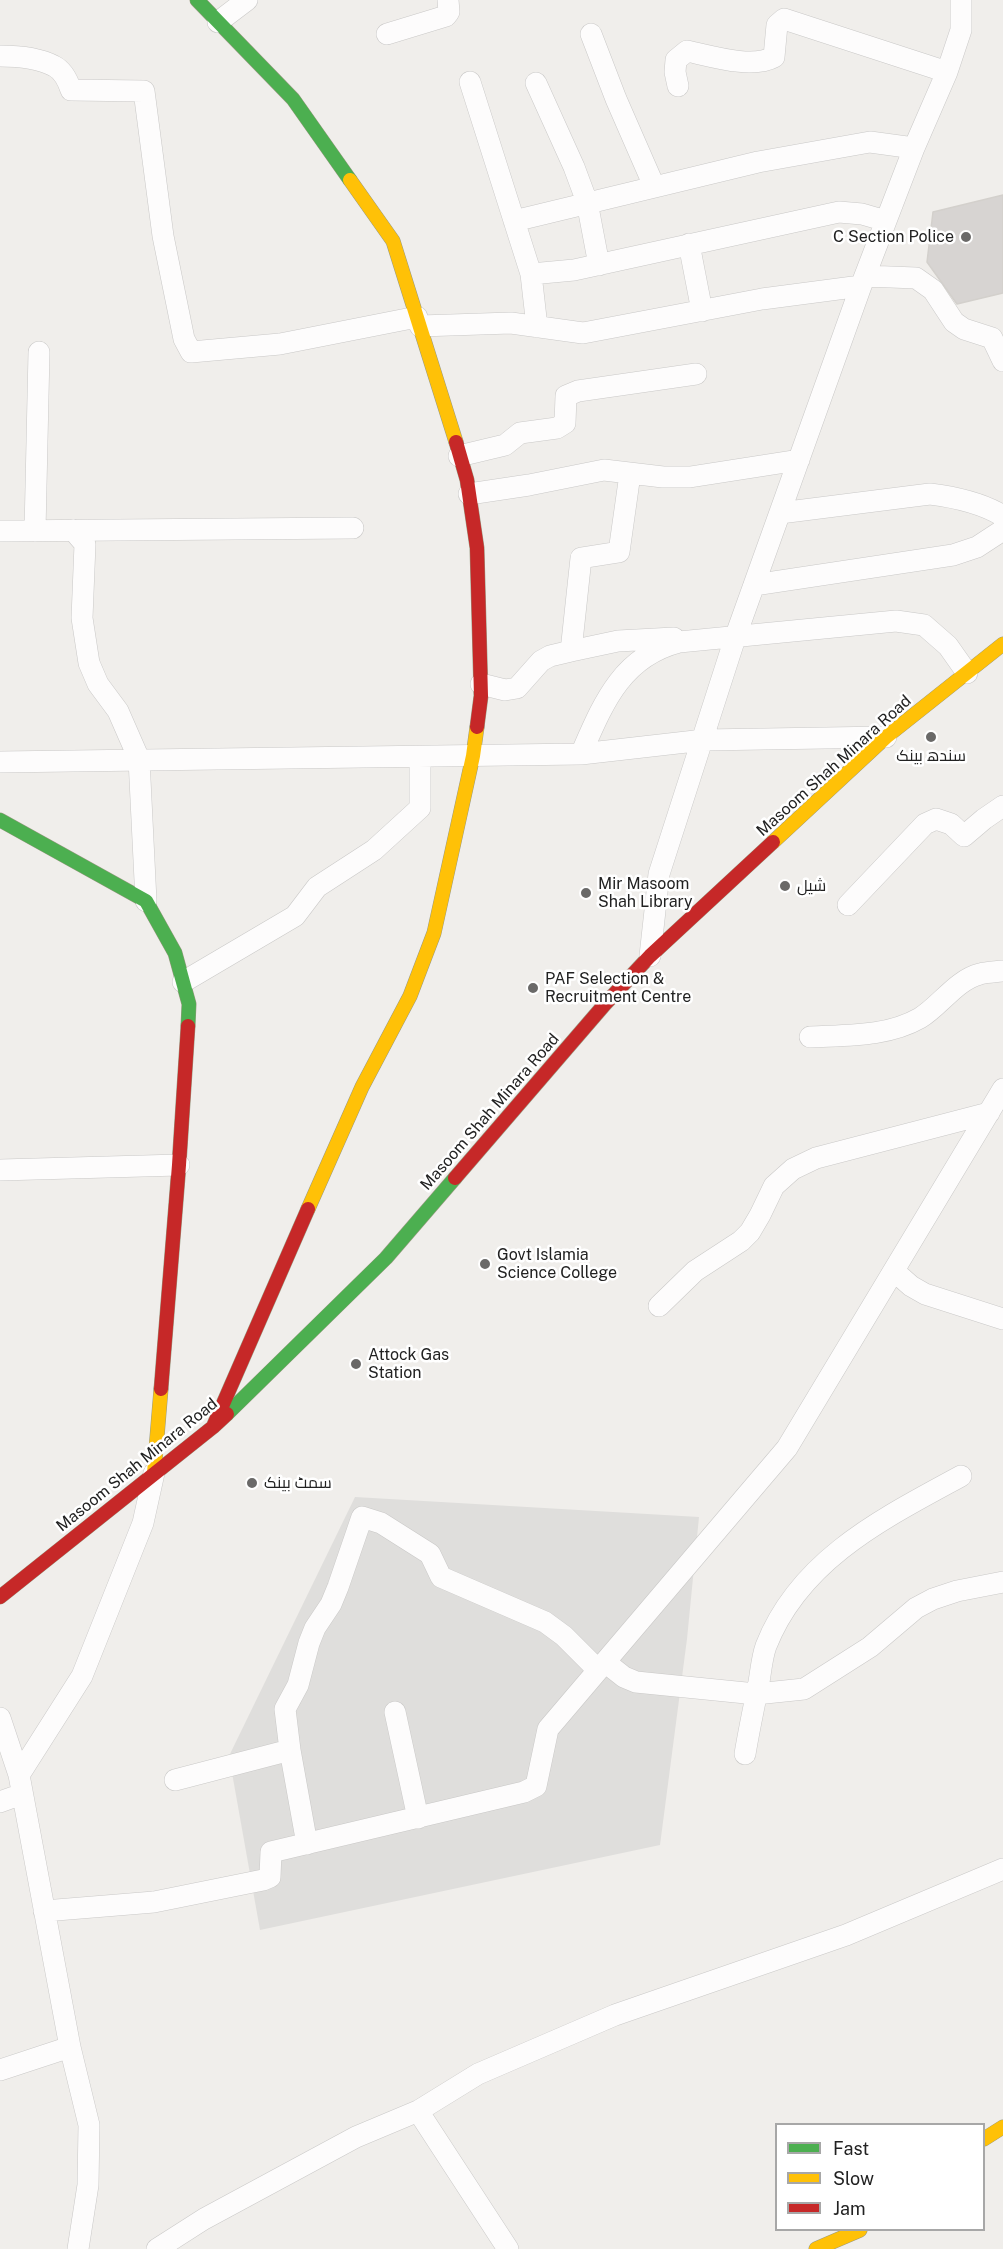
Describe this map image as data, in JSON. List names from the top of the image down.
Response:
{
  "streets": {
    "street": ["Masoom Shah Minara Road"]
  },
  "places": [
    "C Section Police",
    "سندھ بینک",
    "شیل",
    "Mir Masoom Shah Library",
    "PAF Selection & Recruitment Centre",
    "Govt Islamia Science College",
    "Attock Gas Station",
    "سمٹ بینک"
  ],
  "legend": ["Fast", "Slow", "Jam"]
}
